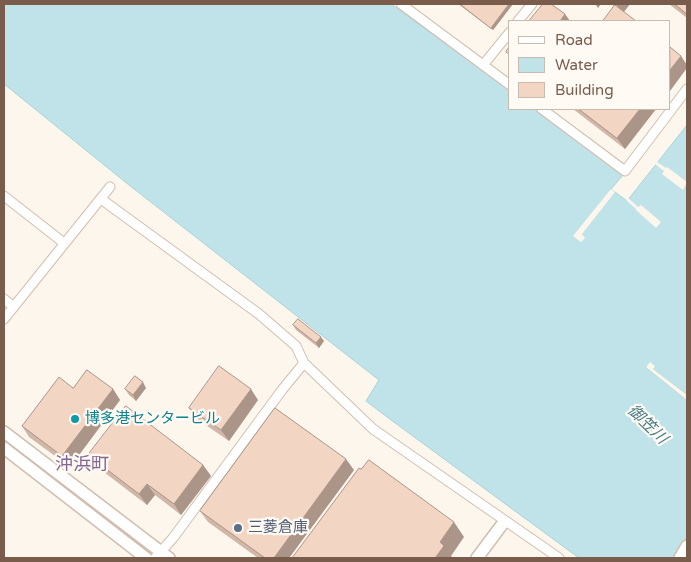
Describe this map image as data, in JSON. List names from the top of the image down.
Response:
{
  "districts": ["沖浜町"],
  "water": ["御笠川"],
  "places": ["博多港センタービル", "三菱倉庫"],
  "legend": ["Road", "Water", "Building"]
}
